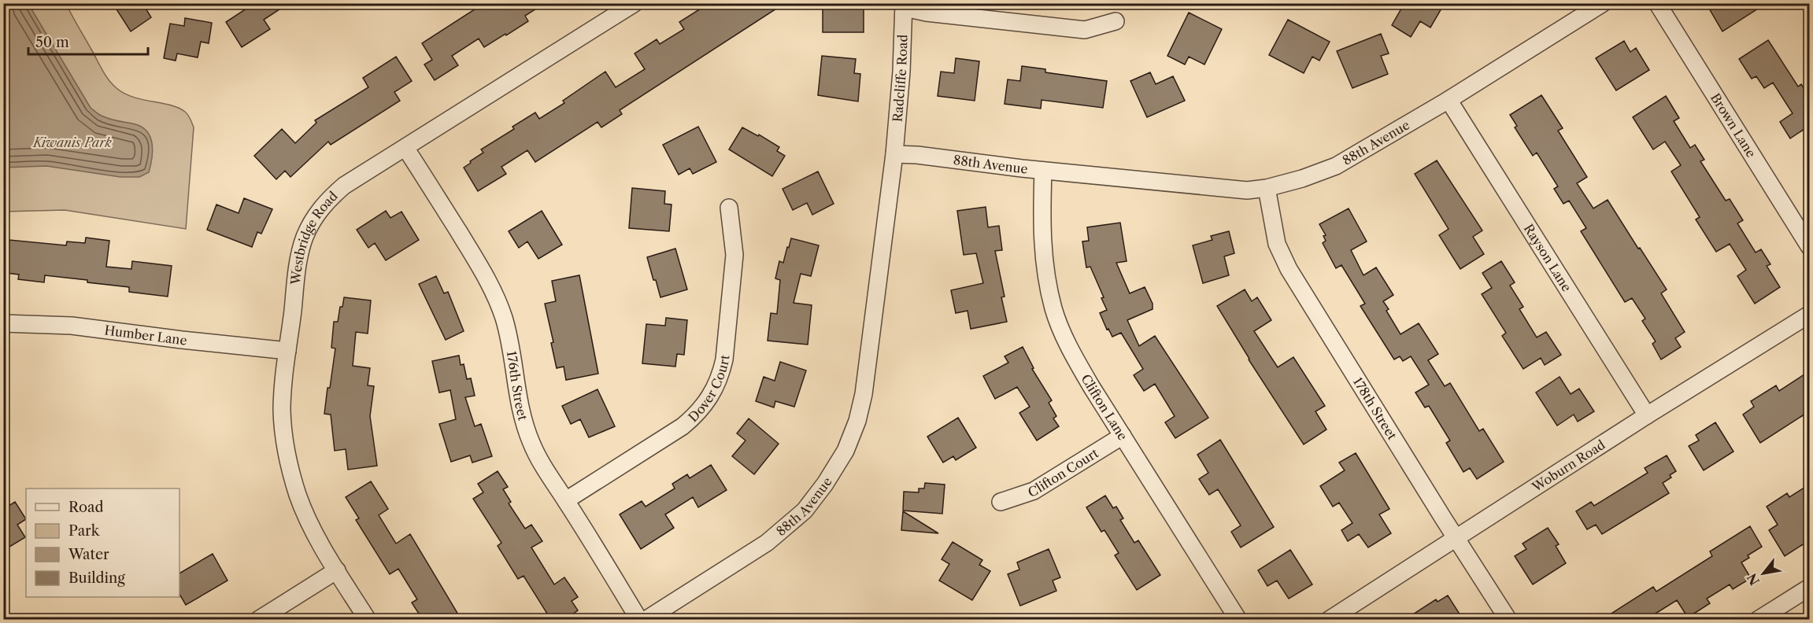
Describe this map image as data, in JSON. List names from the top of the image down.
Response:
{
  "streets": {
    "street": [
      "Radcliffe Road",
      "Brown Lane",
      "88th Avenue",
      "Westbridge Road",
      "Rayson Lane",
      "Humber Lane",
      "176th Street",
      "Dover Court",
      "Clifton Lane",
      "178th Street",
      "Woburn Road",
      "Clifton Court"
    ]
  },
  "crossings": [
    ["Radcliffe Road", "88th Avenue"],
    ["88th Avenue", "Rayson Lane"],
    ["88th Avenue", "Clifton Lane"],
    ["88th Avenue", "178th Street"],
    ["Westbridge Road", "Humber Lane"],
    ["Westbridge Road", "176th Street"],
    ["Rayson Lane", "Woburn Road"],
    ["176th Street", "Dover Court"],
    ["Clifton Lane", "Clifton Court"],
    ["178th Street", "Woburn Road"]
  ],
  "parks": ["Kiwanis Park"],
  "legend": [
    "Road",
    "Park",
    "Water",
    "Building"
  ],
  "scale_bar": "50 m",
  "north": "bottom left"
}
